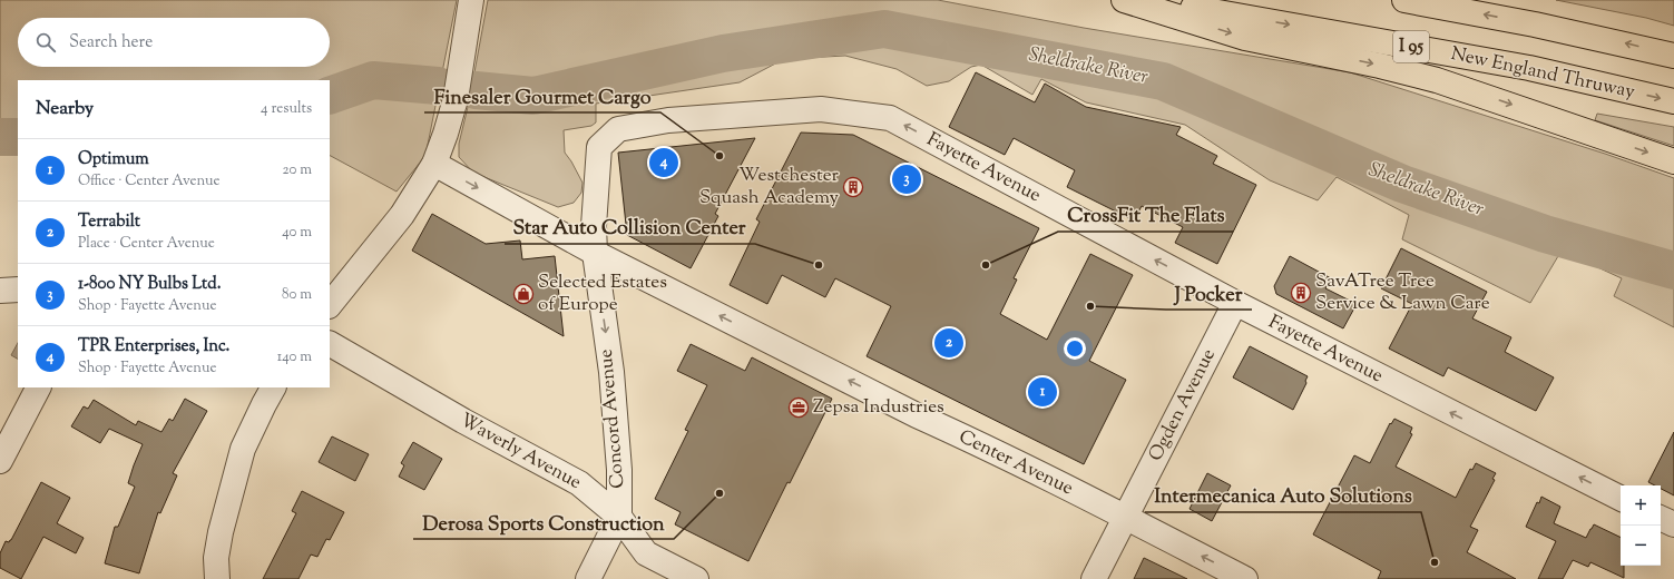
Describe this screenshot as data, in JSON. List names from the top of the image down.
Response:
{
  "streets": {
    "highway": ["I 95", "New England Thruway"],
    "street": [
      "Fayette Avenue",
      "Ogden Avenue",
      "Concord Avenue",
      "Waverly Avenue",
      "Center Avenue"
    ]
  },
  "crossings": [
    ["Fayette Avenue", "Ogden Avenue"],
    ["Fayette Avenue", "Concord Avenue"],
    ["Fayette Avenue", "Center Avenue"],
    ["Ogden Avenue", "Center Avenue"],
    ["Concord Avenue", "Waverly Avenue"],
    ["Concord Avenue", "Center Avenue"]
  ],
  "one_way": ["Fayette Avenue", "Concord Avenue", "Center Avenue"],
  "water": ["Sheldrake River"],
  "places": {
    "other": [
      "Finesaler Gourmet Cargo",
      "Star Auto Collision Center",
      "CrossFit The Flats",
      "J Pocker",
      "Derosa Sports Construction",
      "Intermecanica Auto Solutions"
    ],
    "building": ["Westchester Squash Academy", "SavATree Tree Service & Lawn Care"],
    "shop": ["Selected Estates of Europe"],
    "office": ["Zepsa Industries"]
  },
  "page": {
    "search": "Search here",
    "heading": ["Nearby", "4 results"],
    "list": [
      {
        "mark": "1",
        "name": "Optimum",
        "note": "Office · Center Avenue",
        "value": "20 m"
      },
      {
        "mark": "2",
        "name": "Terrabilt",
        "note": "Place · Center Avenue",
        "value": "40 m"
      },
      {
        "mark": "3",
        "name": "1-800 NY Bulbs Ltd.",
        "note": "Shop · Fayette Avenue",
        "value": "80 m"
      },
      {
        "mark": "4",
        "name": "TPR Enterprises, Inc.",
        "note": "Shop · Fayette Avenue",
        "value": "140 m"
      }
    ],
    "pins": [
      "4",
      "3",
      "2",
      "1"
    ],
    "map_buttons": ["+", "−"]
  }
}
